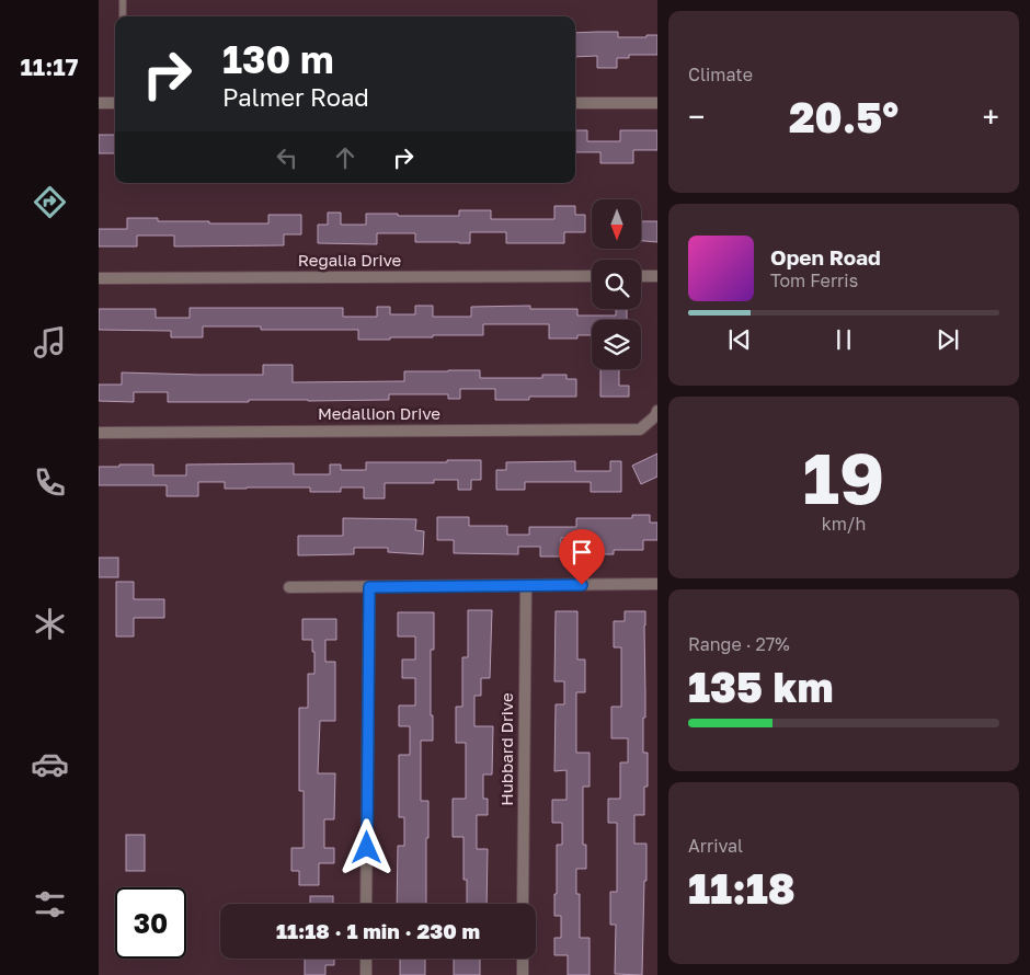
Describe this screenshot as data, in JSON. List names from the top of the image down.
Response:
{
  "streets": {
    "street": ["Regalia Drive", "Medallion Drive", "Hubbard Drive"]
  },
  "north": "bottom",
  "page": {
    "tabs": "11:17",
    "tile": [
      "Climate",
      ["19", "km/h"],
      ["Range · 27%", "135 km"],
      ["Arrival", "11:18"]
    ],
    "turn": ["130 m", "Palmer Road"],
    "heat": ["−", "20.5°", "+"],
    "song": ["Open Road", "Tom Ferris"],
    "limit": "30",
    "trip": "11:18 · 1 min · 230 m"
  }
}
